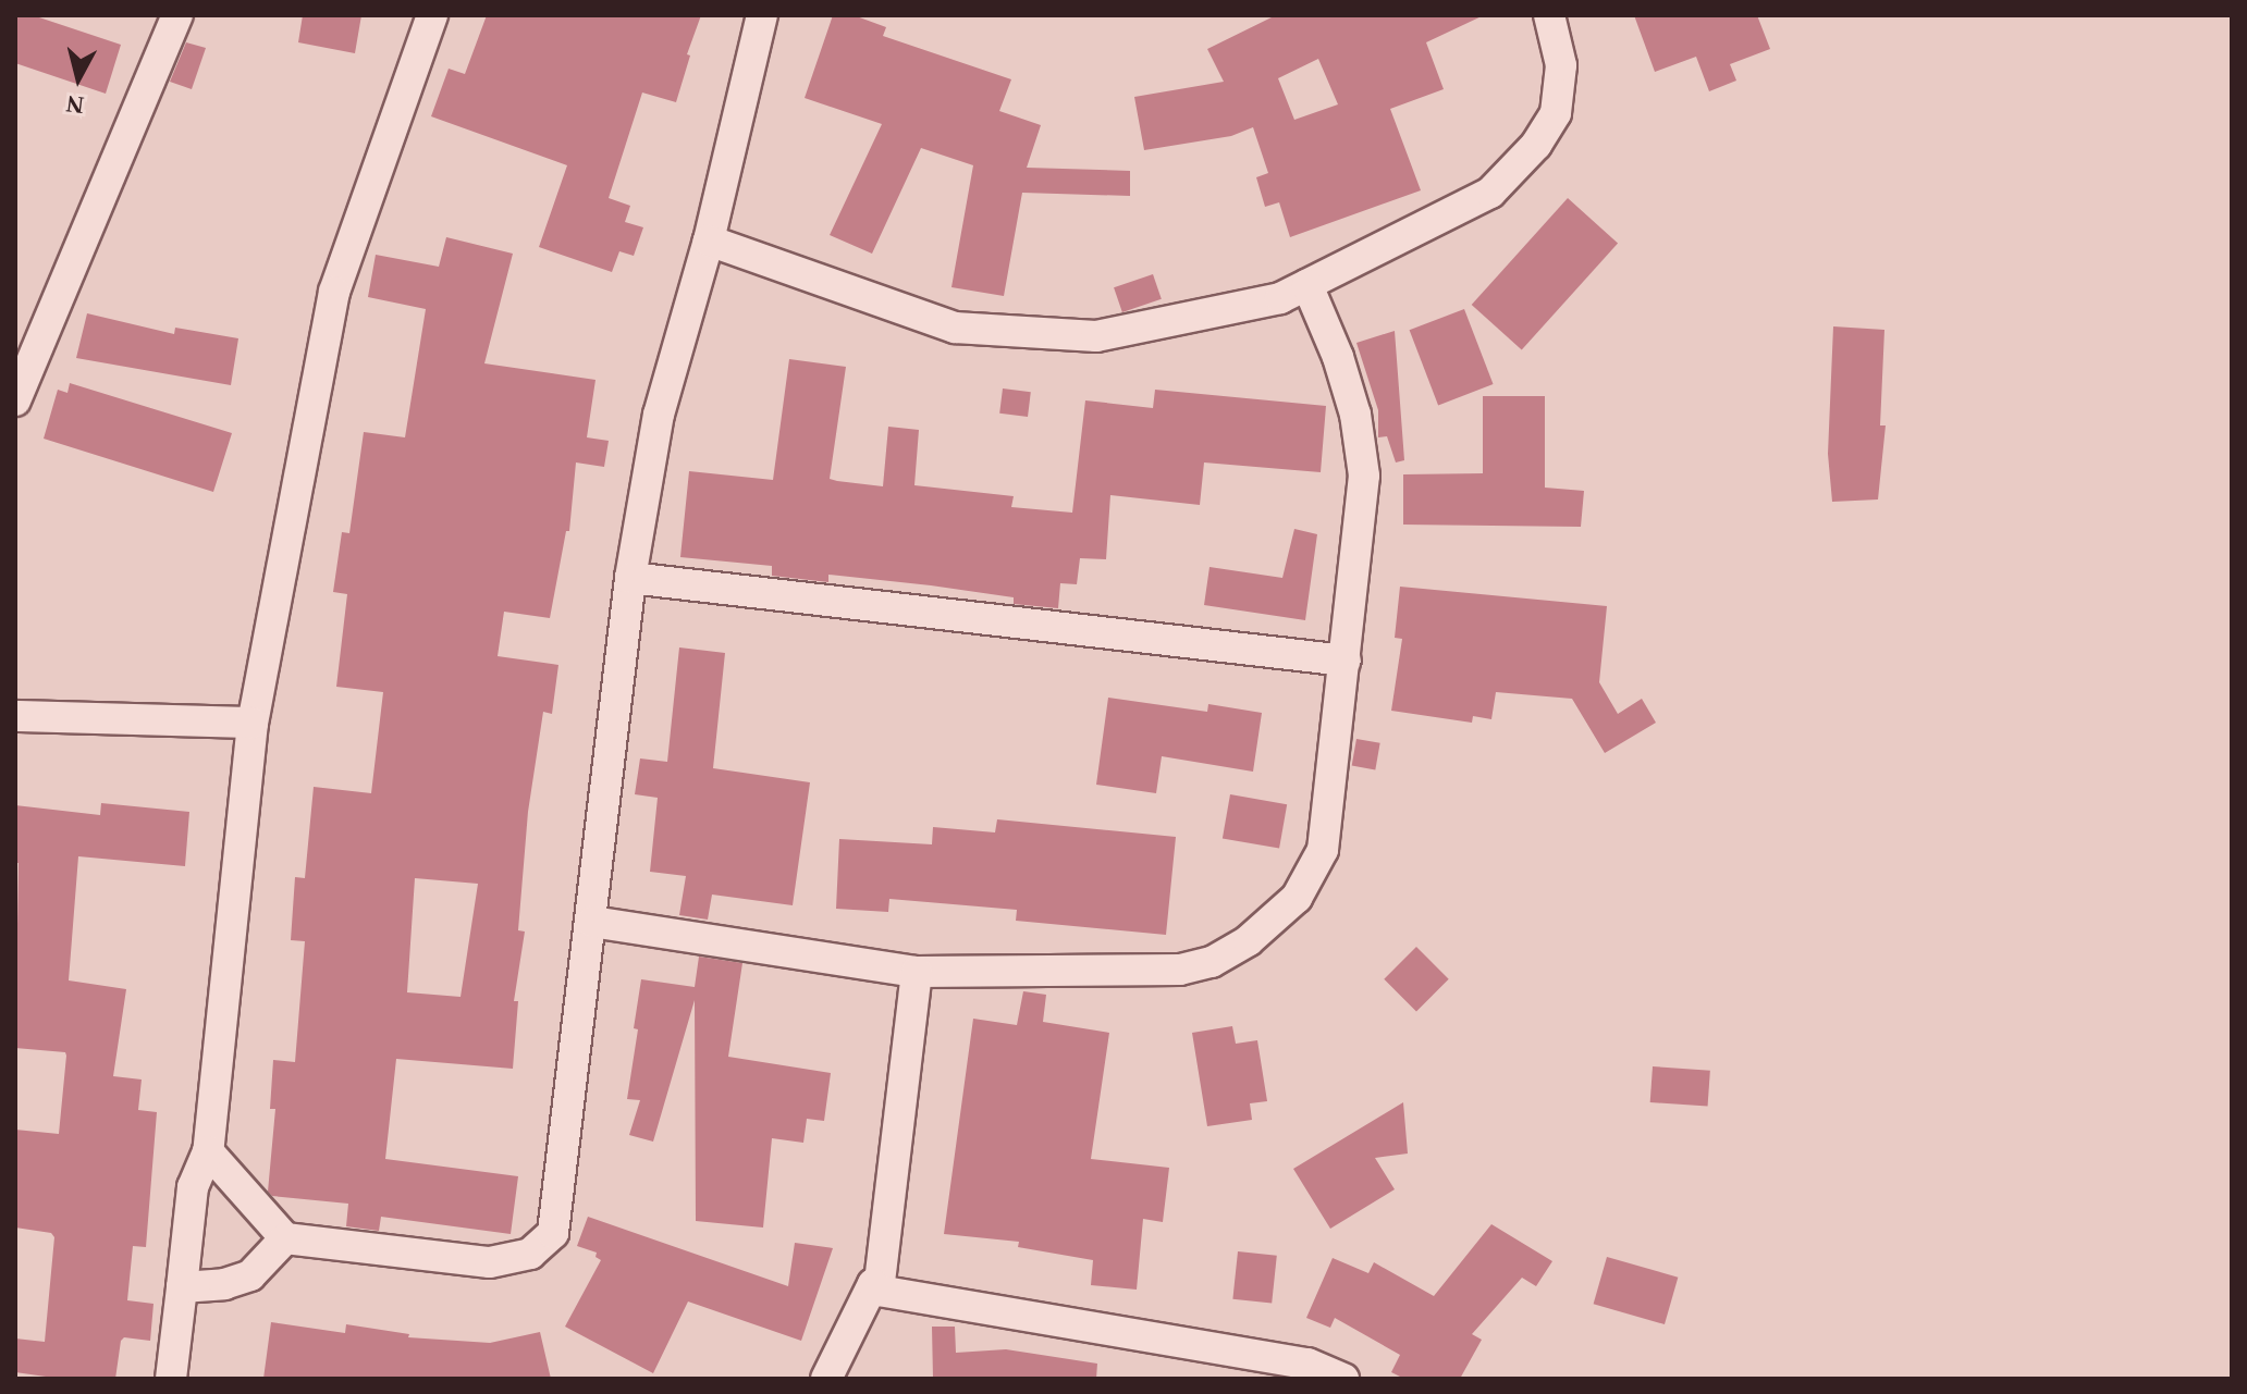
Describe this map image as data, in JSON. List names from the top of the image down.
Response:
{
  "north": "bottom"
}
